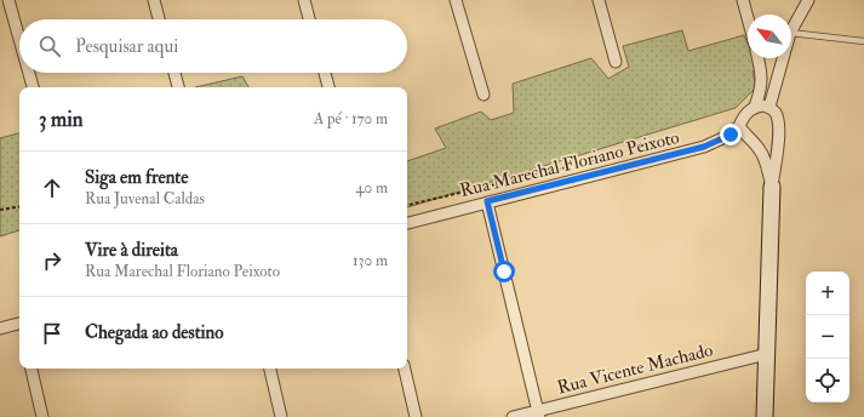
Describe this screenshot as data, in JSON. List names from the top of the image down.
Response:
{
  "streets": {
    "street": ["Rua Marechal Floriano Peixoto", "Rua Vicente Machado"]
  },
  "north": "top left",
  "page": {
    "search": "Pesquisar aqui",
    "heading": ["3 min", "A pé · 170 m"],
    "list": [
      ["Siga em frente", "Rua Juvenal Caldas", "40 m"],
      ["Vire à direita", "Rua Marechal Floriano Peixoto", "130 m"],
      "Chegada ao destino"
    ],
    "map_buttons": ["+", "−"]
  }
}
